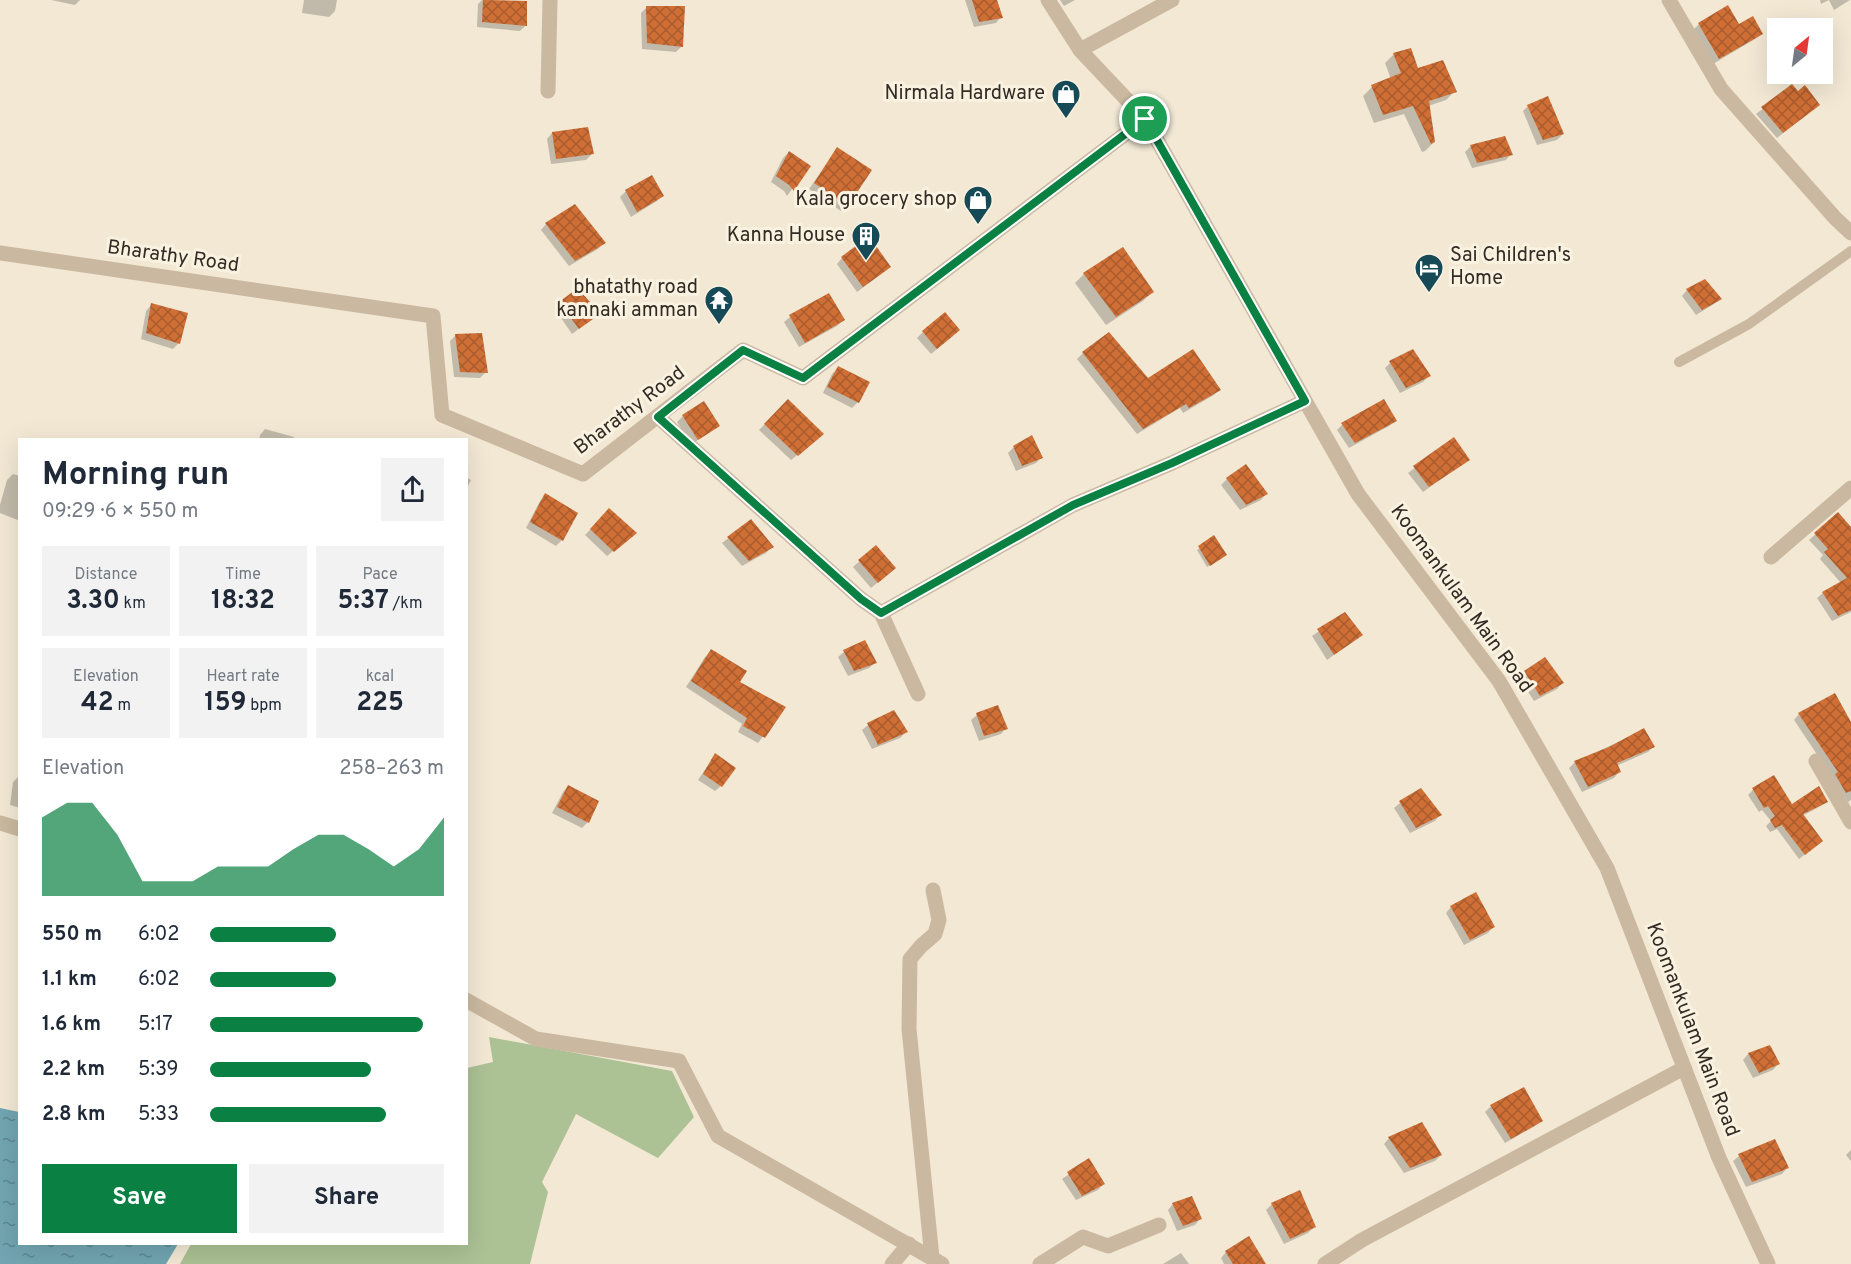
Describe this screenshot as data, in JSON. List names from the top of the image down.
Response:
{
  "streets": {
    "street": ["Bharathy Road", "Koomankulam Main Road"]
  },
  "crossings": [
    ["Bharathy Road", "Koomankulam Main Road"]
  ],
  "places": {
    "shop": ["Nirmala Hardware", "Kala grocery shop"],
    "building": ["Kanna House"],
    "hotel": ["Sai Children's Home"],
    "temple": ["bhatathy road kannaki amman"]
  },
  "north": "top right",
  "page": {
    "heading": ["Morning run", "09:29 · 6 × 550 m"],
    "stats": [
      ["Distance", "3.30 km"],
      ["Time", "18:32"],
      ["Pace", "5:37 /km"],
      ["Elevation", "42 m"],
      ["Heart rate", "159 bpm"],
      ["kcal", "225"]
    ],
    "chart": ["Elevation", "258–263 m"],
    "list": [
      {
        "name": "550 m",
        "note": "6:02"
      },
      {
        "name": "1.1 km",
        "note": "6:02"
      },
      {
        "name": "1.6 km",
        "note": "5:17"
      },
      {
        "name": "2.2 km",
        "note": "5:39"
      },
      {
        "name": "2.8 km",
        "note": "5:33"
      }
    ],
    "buttons": ["Save", "Share"]
  }
}
